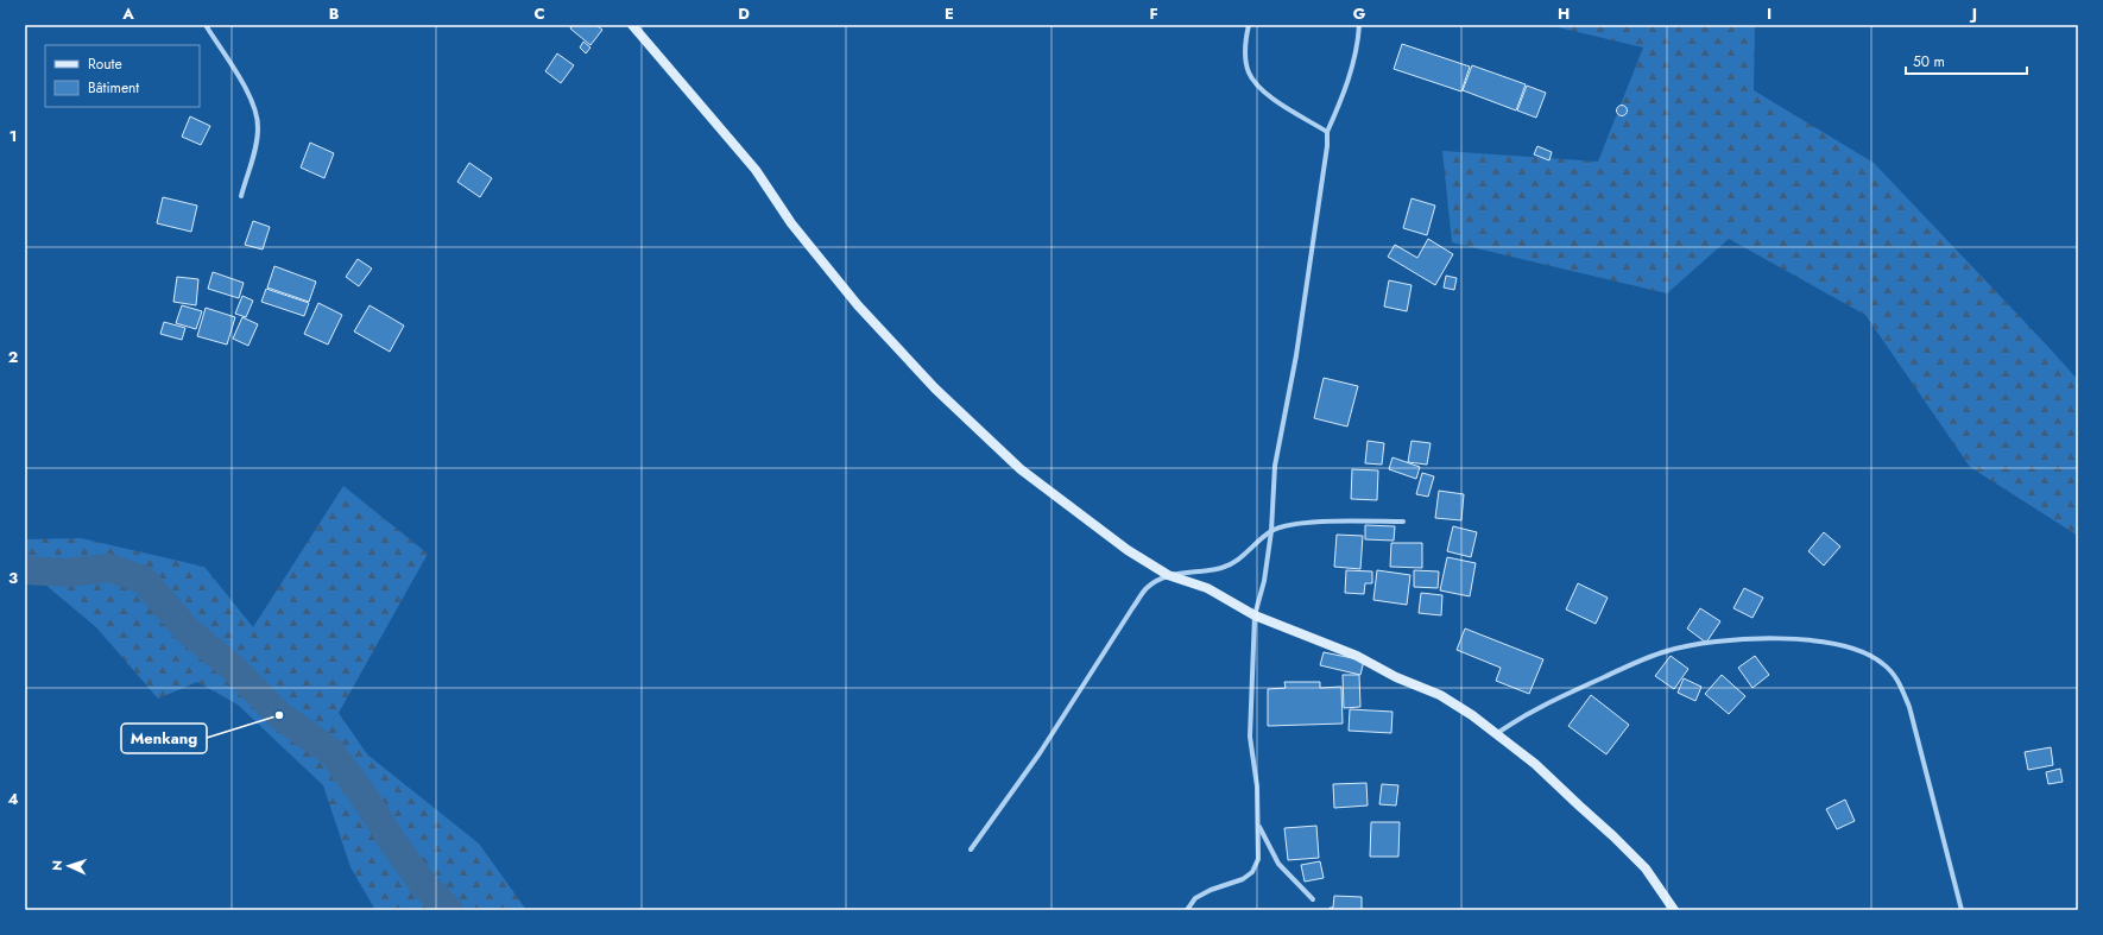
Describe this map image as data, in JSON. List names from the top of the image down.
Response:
{
  "places": ["Menkang"],
  "legend": ["Route", "Bâtiment"],
  "scale_bar": "50 m",
  "north": "left",
  "grid": {
    "columns": [
      "A",
      "B",
      "C",
      "D",
      "E",
      "F",
      "G",
      "H",
      "I",
      "J"
    ],
    "rows": [
      "1",
      "2",
      "3",
      "4"
    ]
  }
}
